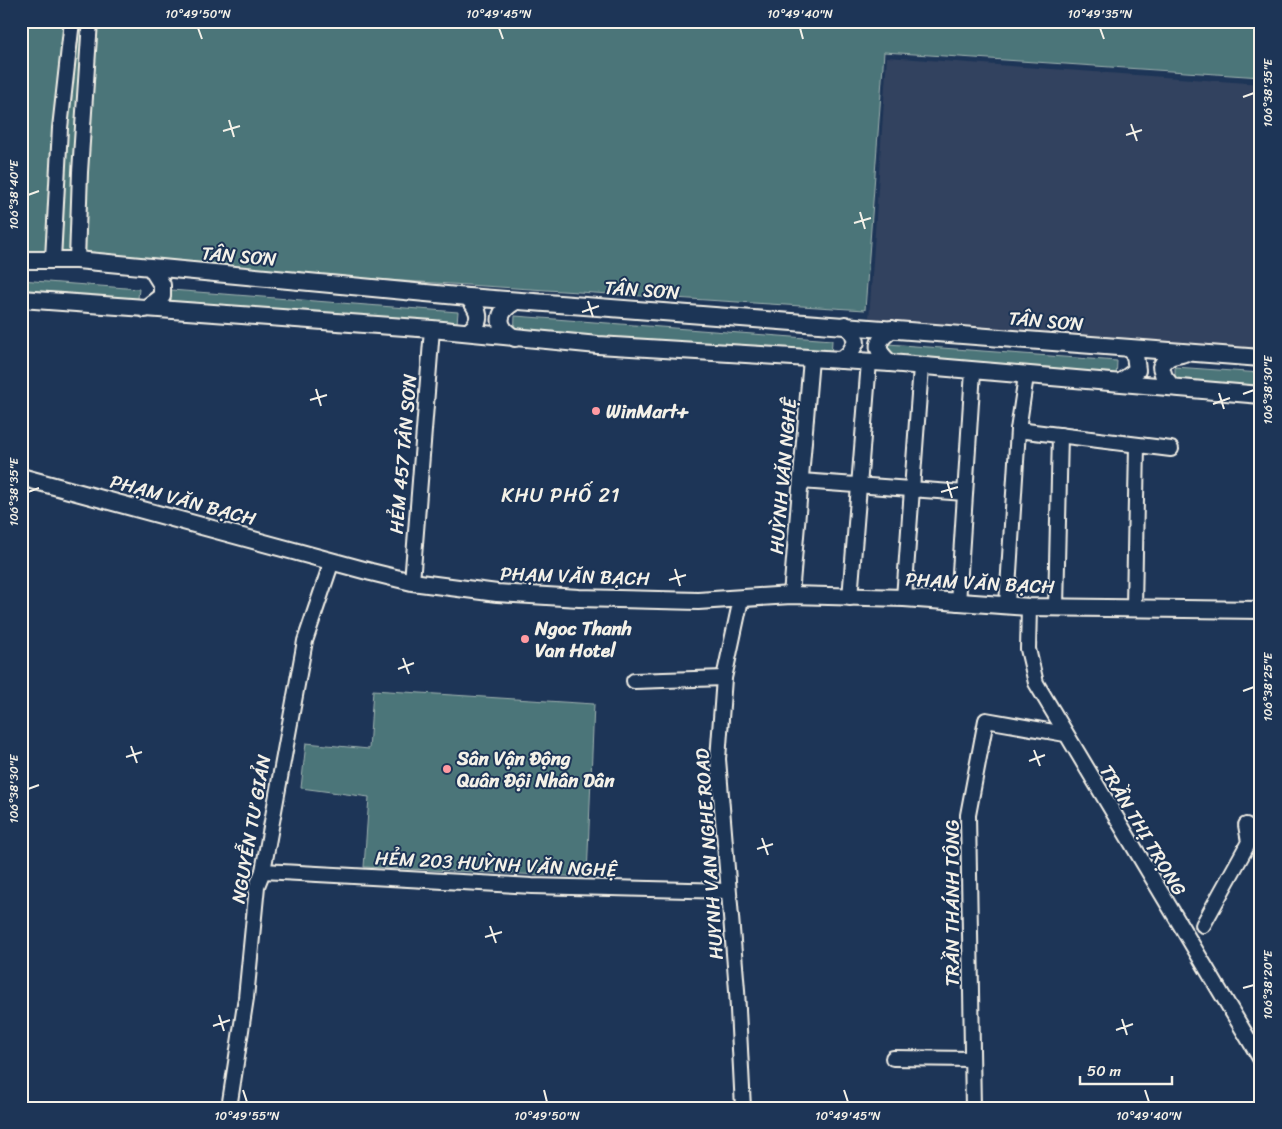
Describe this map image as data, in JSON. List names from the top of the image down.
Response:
{
  "streets": {
    "street": [
      "TÂN SƠN",
      "HẺM 457 TÂN SƠN",
      "HUỲNH VĂN NGHỆ",
      "PHẠM VĂN BẠCH",
      "NGUYỄN TƯ GIẢN",
      "TRẦN THỊ TRỌNG",
      "HUYNH VAN NGHE ROAD",
      "HẺM 203 HUỲNH VĂN NGHỆ",
      "TRẦN THÁNH TÔNG"
    ]
  },
  "crossings": [
    ["HẺM 457 TÂN SƠN", "PHẠM VĂN BẠCH"],
    ["HUỲNH VĂN NGHỆ", "PHẠM VĂN BẠCH"],
    ["PHẠM VĂN BẠCH", "NGUYỄN TƯ GIẢN"],
    ["PHẠM VĂN BẠCH", "TRẦN THỊ TRỌNG"],
    ["PHẠM VĂN BẠCH", "HUYNH VAN NGHE ROAD"],
    ["NGUYỄN TƯ GIẢN", "HẺM 203 HUỲNH VĂN NGHỆ"],
    ["TRẦN THỊ TRỌNG", "TRẦN THÁNH TÔNG"],
    ["HUYNH VAN NGHE ROAD", "HẺM 203 HUỲNH VĂN NGHỆ"]
  ],
  "districts": ["KHU PHỐ 21"],
  "places": ["WinMart+", "Ngoc Thanh Van Hotel", "Sân Vận Động Quân Đội Nhân Dân"],
  "scale_bar": "50 m",
  "coordinates": [
    "10°49'50\"N",
    "10°49'45\"N",
    "10°49'40\"N",
    "10°49'35\"N",
    "106°38'35\"E",
    "106°38'40\"E",
    "106°38'30\"E",
    "106°38'25\"E",
    "106°38'20\"E",
    "10°49'55\"N"
  ]
}
